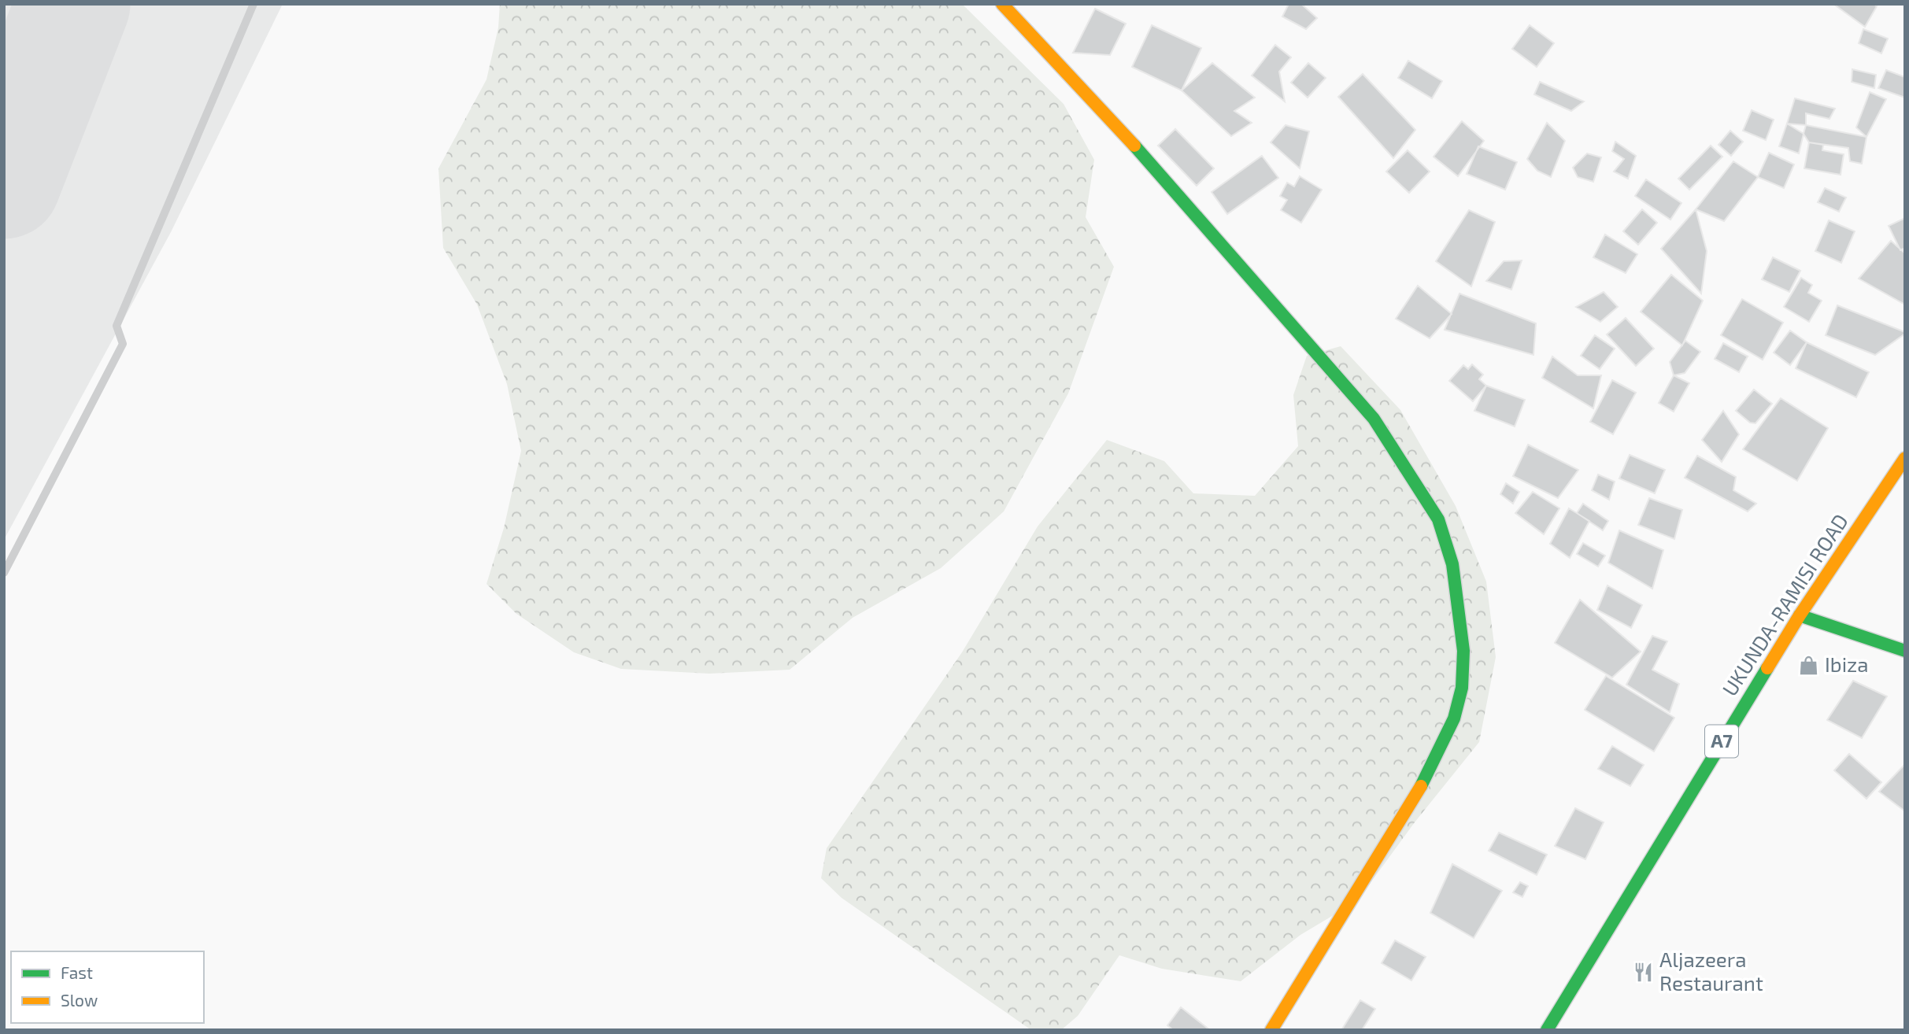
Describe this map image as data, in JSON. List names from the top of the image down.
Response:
{
  "streets": {
    "main road": ["UKUNDA-RAMISI ROAD", "A7"]
  },
  "places": {
    "shop": ["Ibiza"],
    "restaurant": ["Aljazeera Restaurant"]
  },
  "legend": ["Fast", "Slow"]
}
